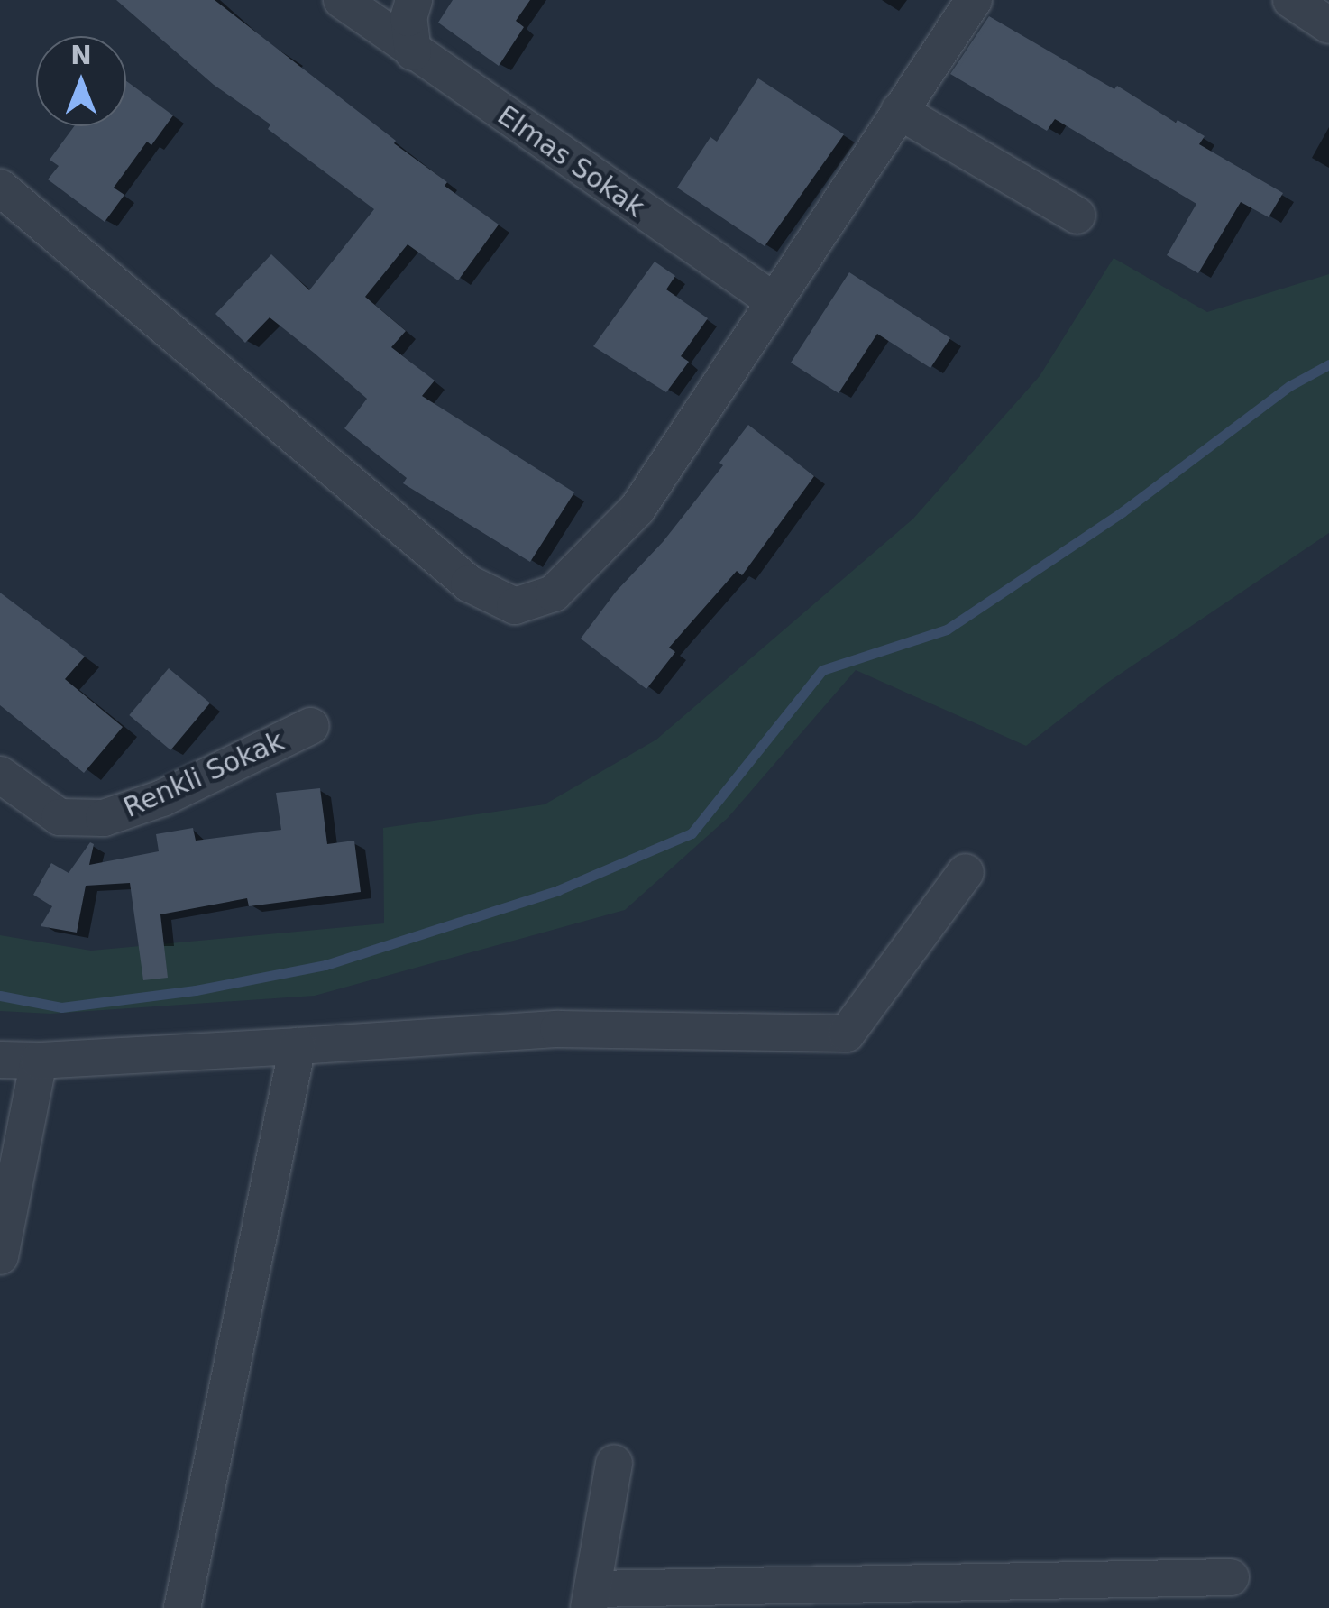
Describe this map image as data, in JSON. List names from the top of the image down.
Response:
{
  "streets": {
    "street": ["Elmas Sokak", "Renkli Sokak"]
  },
  "north": "top"
}
